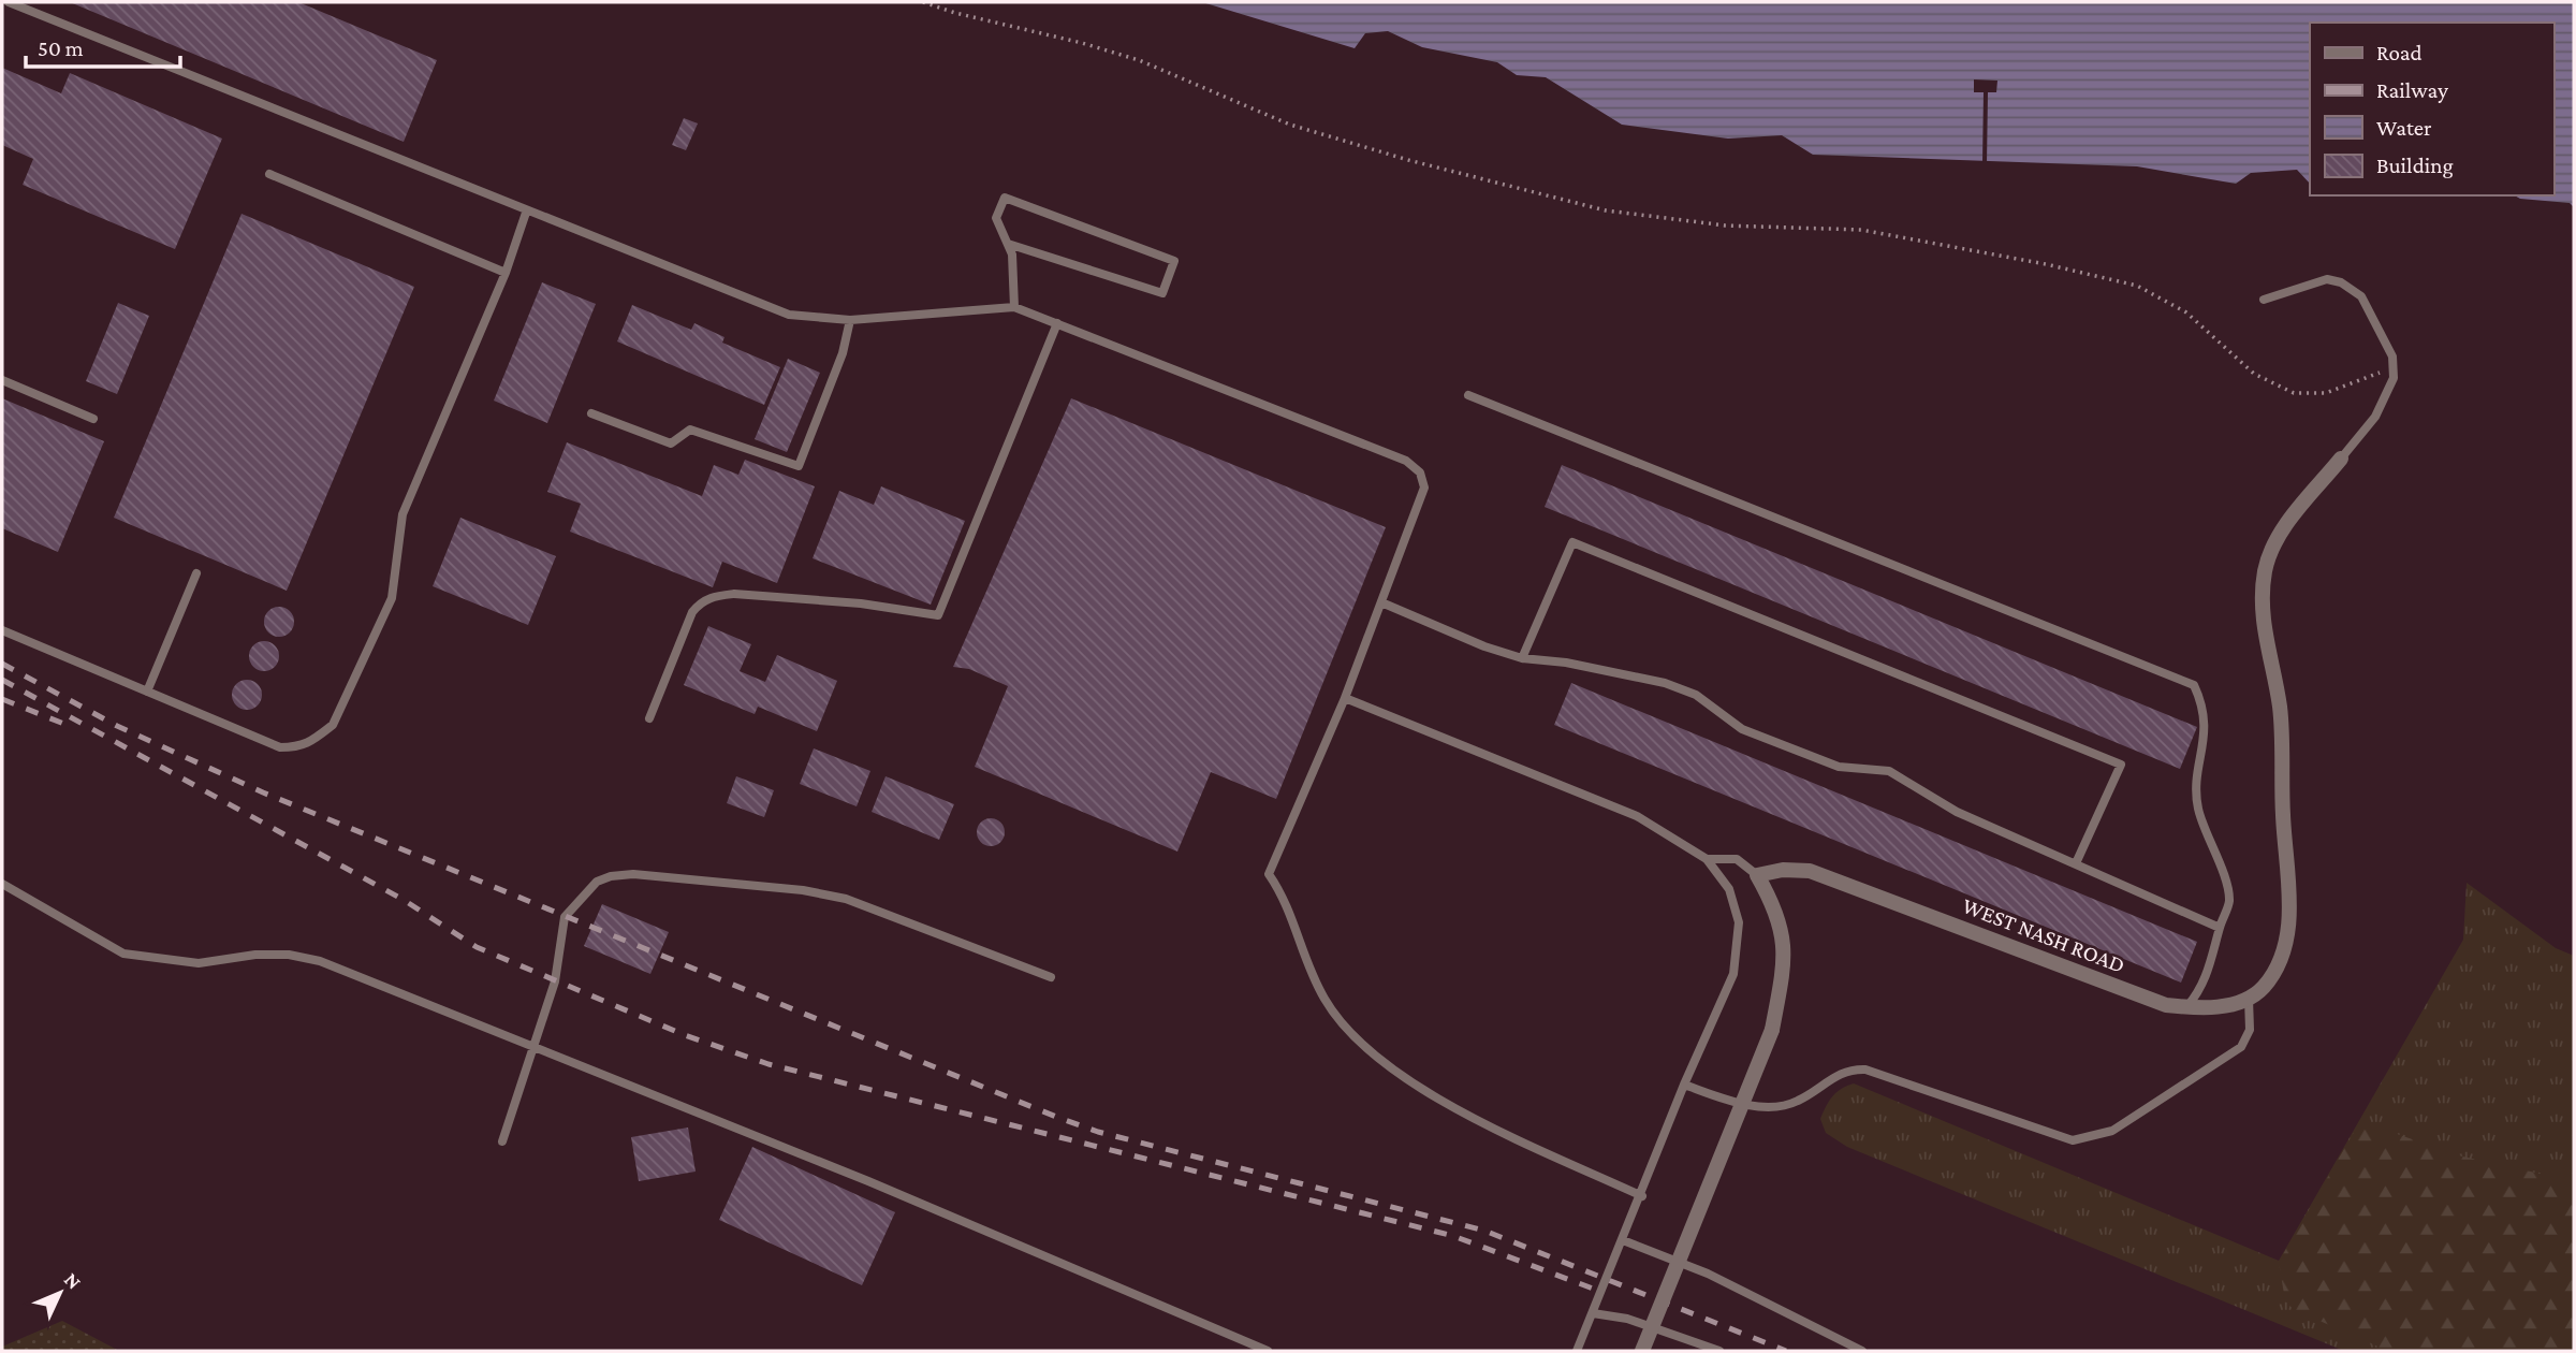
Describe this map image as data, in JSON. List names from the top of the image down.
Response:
{
  "streets": {
    "street": ["WEST NASH ROAD"]
  },
  "legend": [
    "Road",
    "Railway",
    "Water",
    "Building"
  ],
  "scale_bar": "50 m",
  "north": "top right"
}
